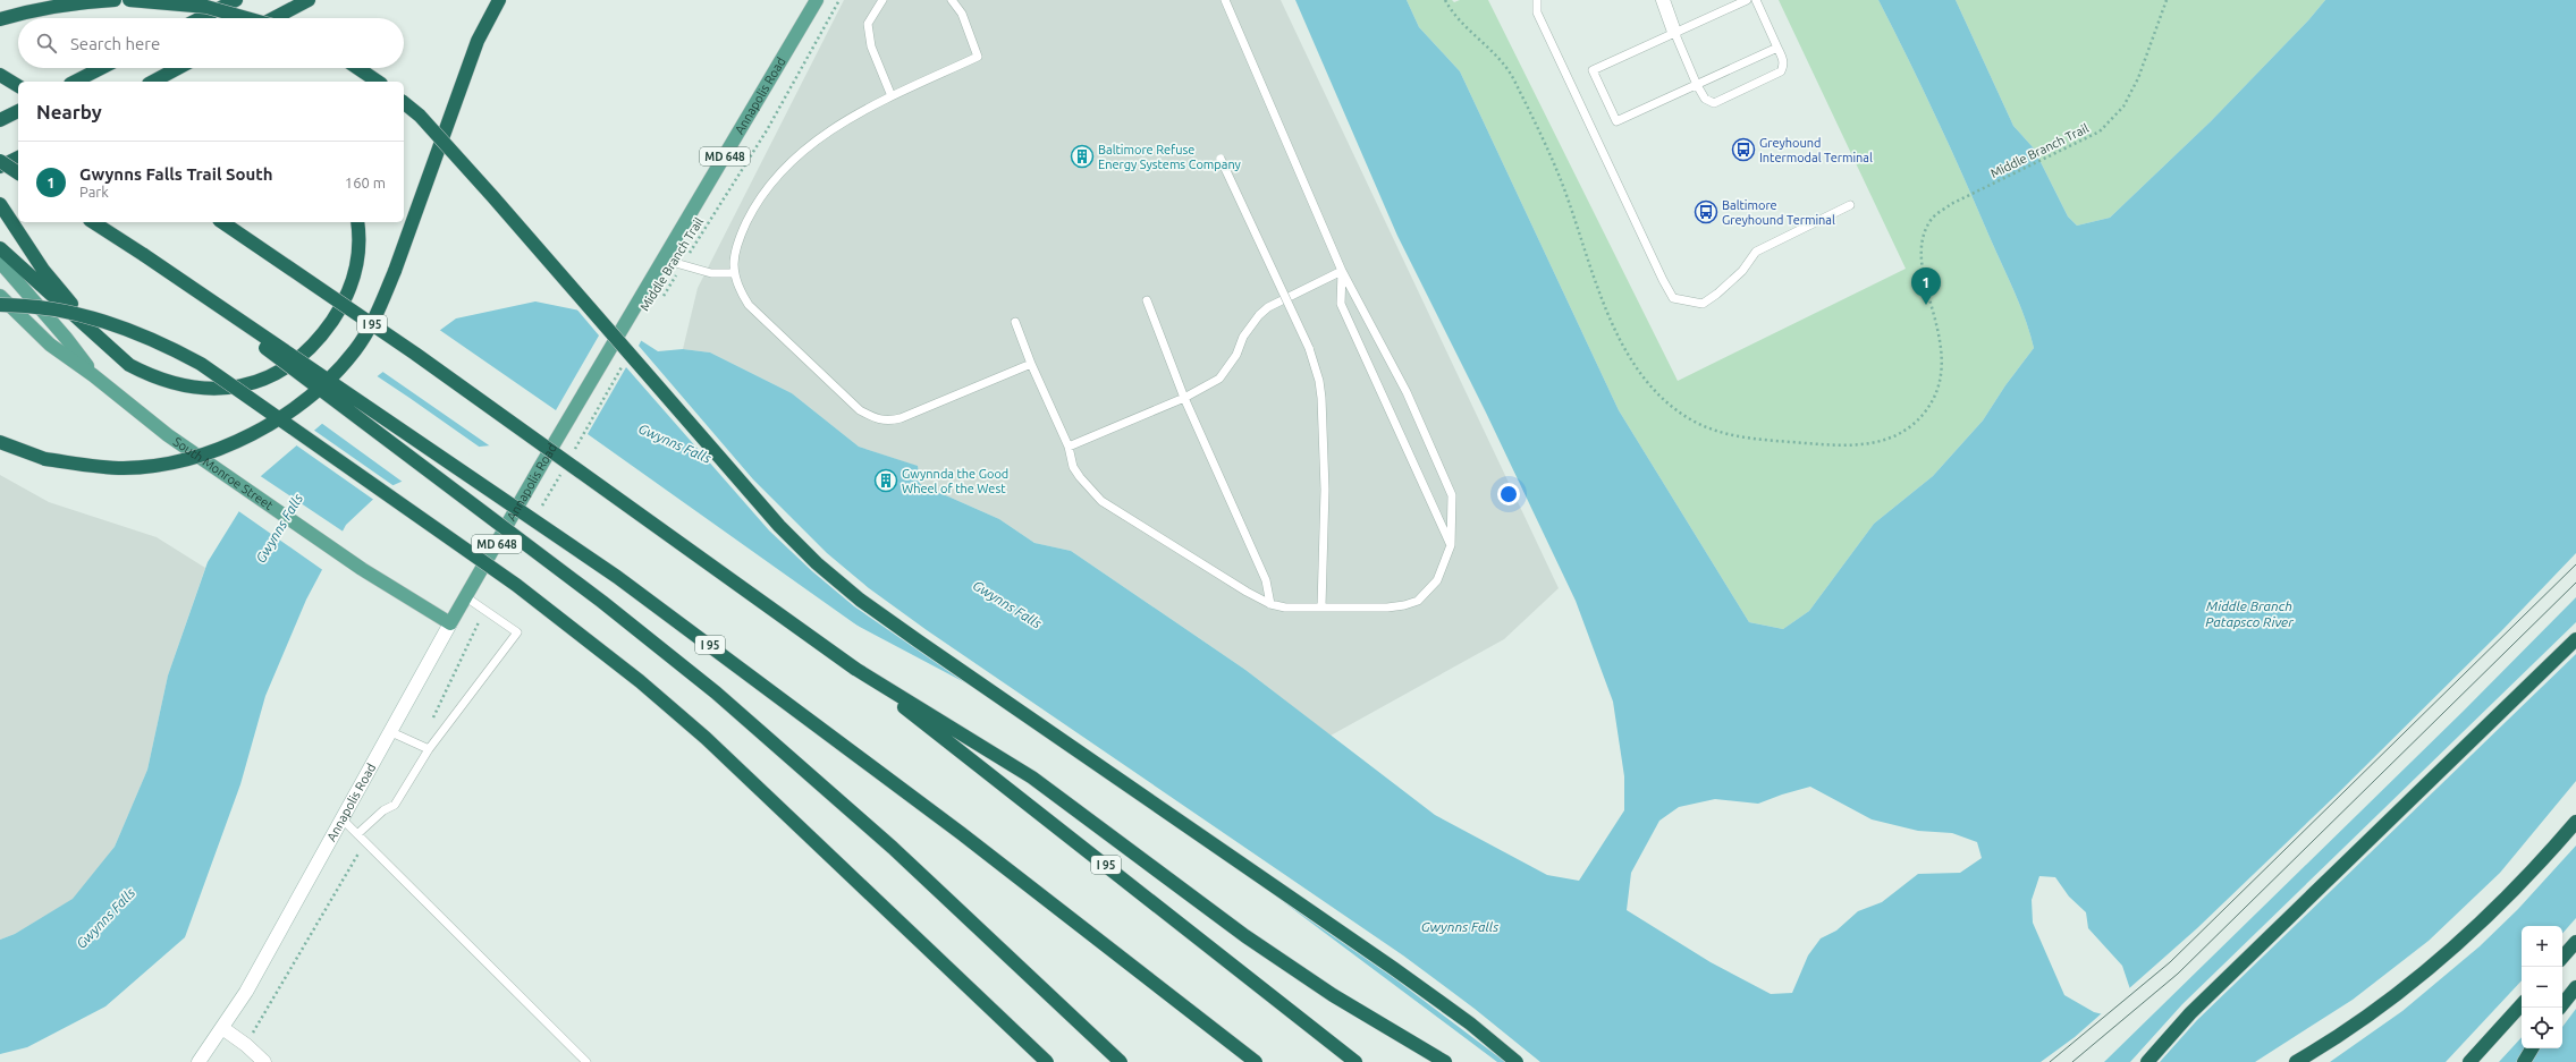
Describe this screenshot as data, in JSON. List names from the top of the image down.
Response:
{
  "streets": {
    "highway": ["I 95"],
    "main road": ["Annapolis Road", "MD 648", "South Monroe Street"],
    "path": ["Middle Branch Trail"]
  },
  "crossings": [
    ["Annapolis Road", "South Monroe Street"]
  ],
  "water": ["Gwynns Falls", "Middle Branch Patapsco River"],
  "places": {
    "bus stop": ["Greyhound Intermodal Terminal", "Baltimore Greyhound Terminal"],
    "building": ["Baltimore Refuse Energy Systems Company", "Gwynnda the Good Wheel of the West"]
  },
  "page": {
    "search": "Search here",
    "heading": "Nearby",
    "list": [
      {
        "mark": "1",
        "name": "Gwynns Falls Trail South",
        "note": "Park",
        "value": "160 m"
      }
    ],
    "pins": "1",
    "map_buttons": ["+", "−"]
  }
}
